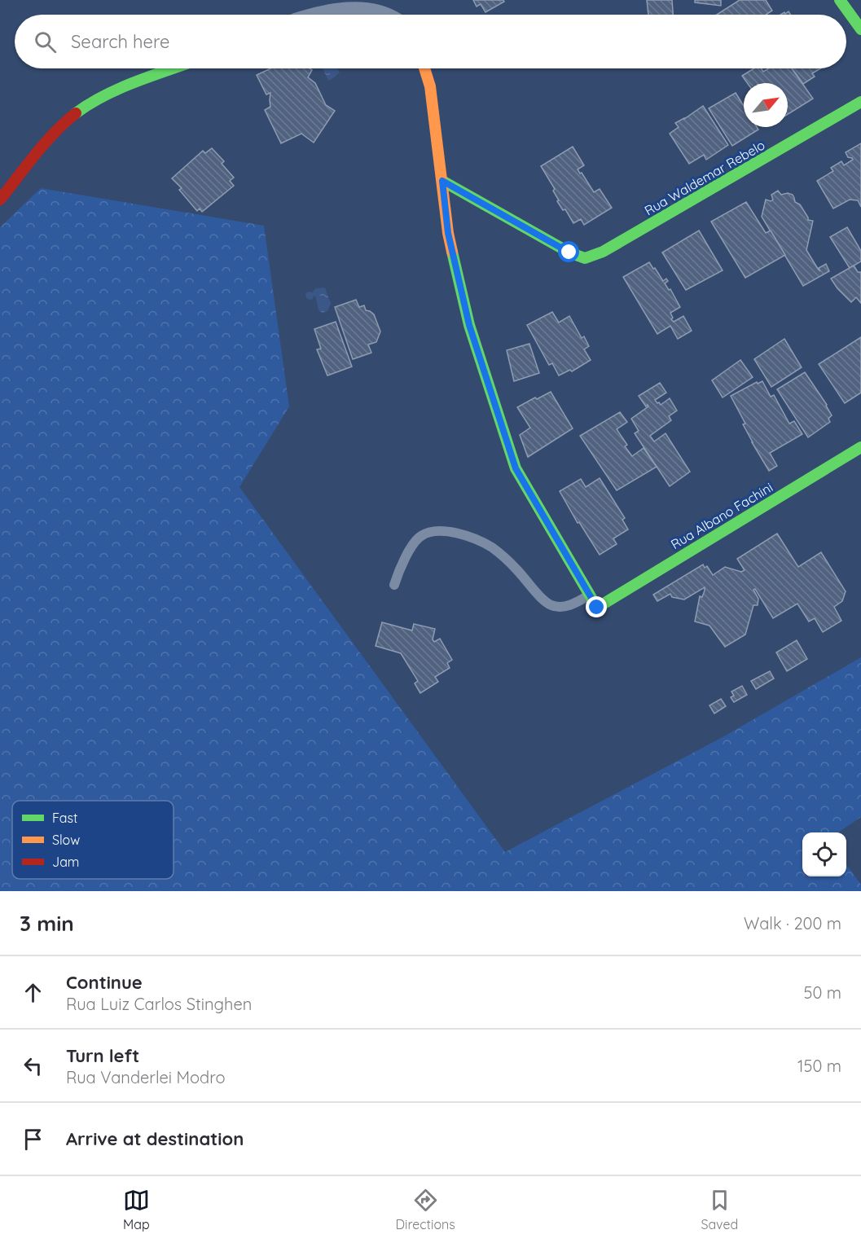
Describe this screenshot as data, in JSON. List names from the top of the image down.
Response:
{
  "streets": {
    "street": ["Rua Waldemar Rebelo", "Rua Albano Fachini"]
  },
  "legend": ["Fast", "Slow", "Jam"],
  "north": "top right",
  "page": {
    "search": "Search here",
    "heading": ["3 min", "Walk · 200 m"],
    "list": [
      ["Continue", "Rua Luiz Carlos Stinghen", "50 m"],
      ["Turn left", "Rua Vanderlei Modro", "150 m"],
      "Arrive at destination"
    ],
    "nav": ["Map", "Directions", "Saved"]
  }
}
